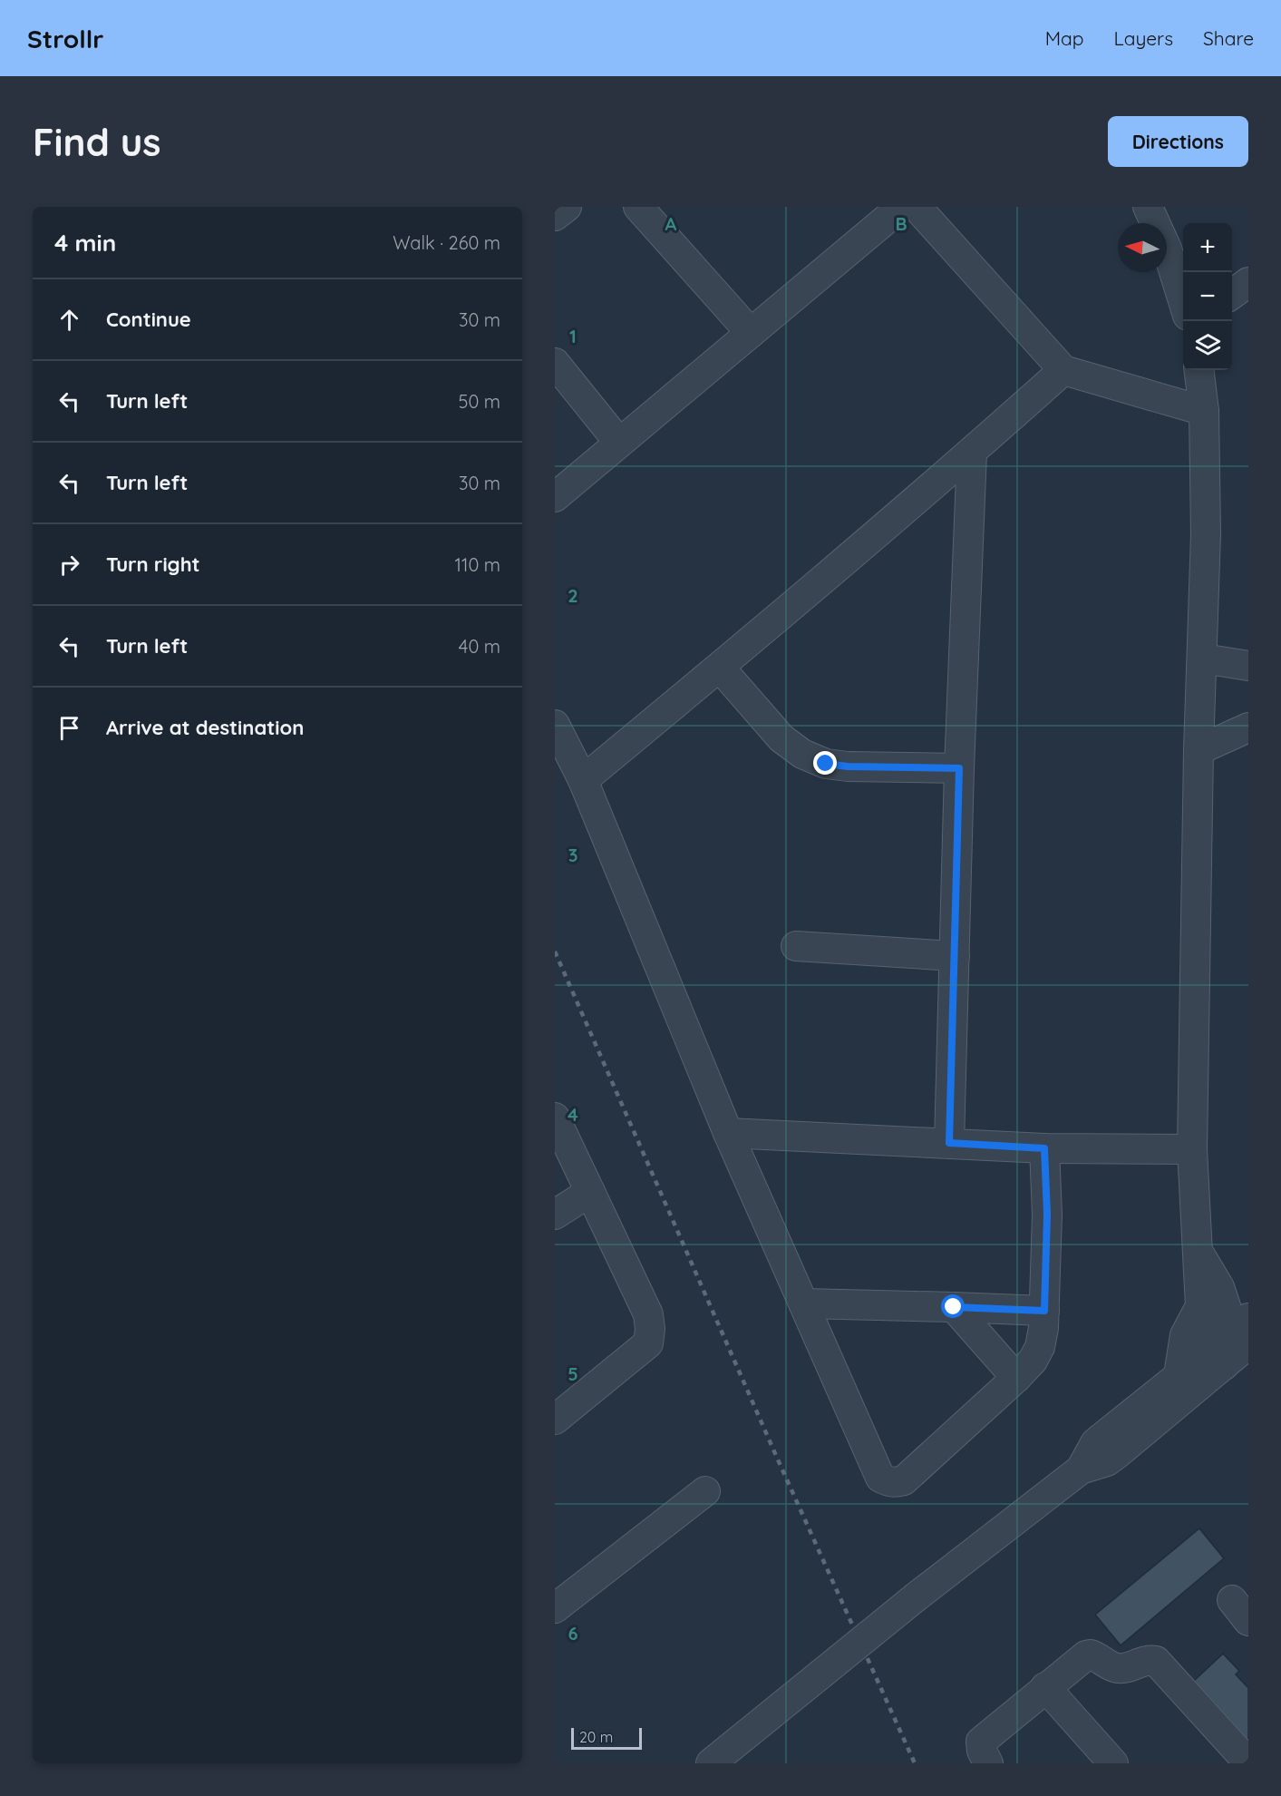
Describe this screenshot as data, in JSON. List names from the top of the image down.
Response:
{
  "scale_bar": "20 m",
  "north": "left",
  "page": {
    "header": "Strollr",
    "nav": ["Map", "Layers", "Share"],
    "buttons": "Directions",
    "title": "Find us",
    "heading": ["4 min", "Walk · 260 m"],
    "map_buttons": ["+", "−"],
    "list": [
      ["Continue", "30 m"],
      ["Turn left", "50 m"],
      ["Turn left", "30 m"],
      ["Turn right", "110 m"],
      ["Turn left", "40 m"],
      "Arrive at destination"
    ],
    "scale": "20 m"
  },
  "grid": {
    "columns": ["A", "B"],
    "rows": [
      "1",
      "2",
      "3",
      "4",
      "5",
      "6"
    ]
  }
}
